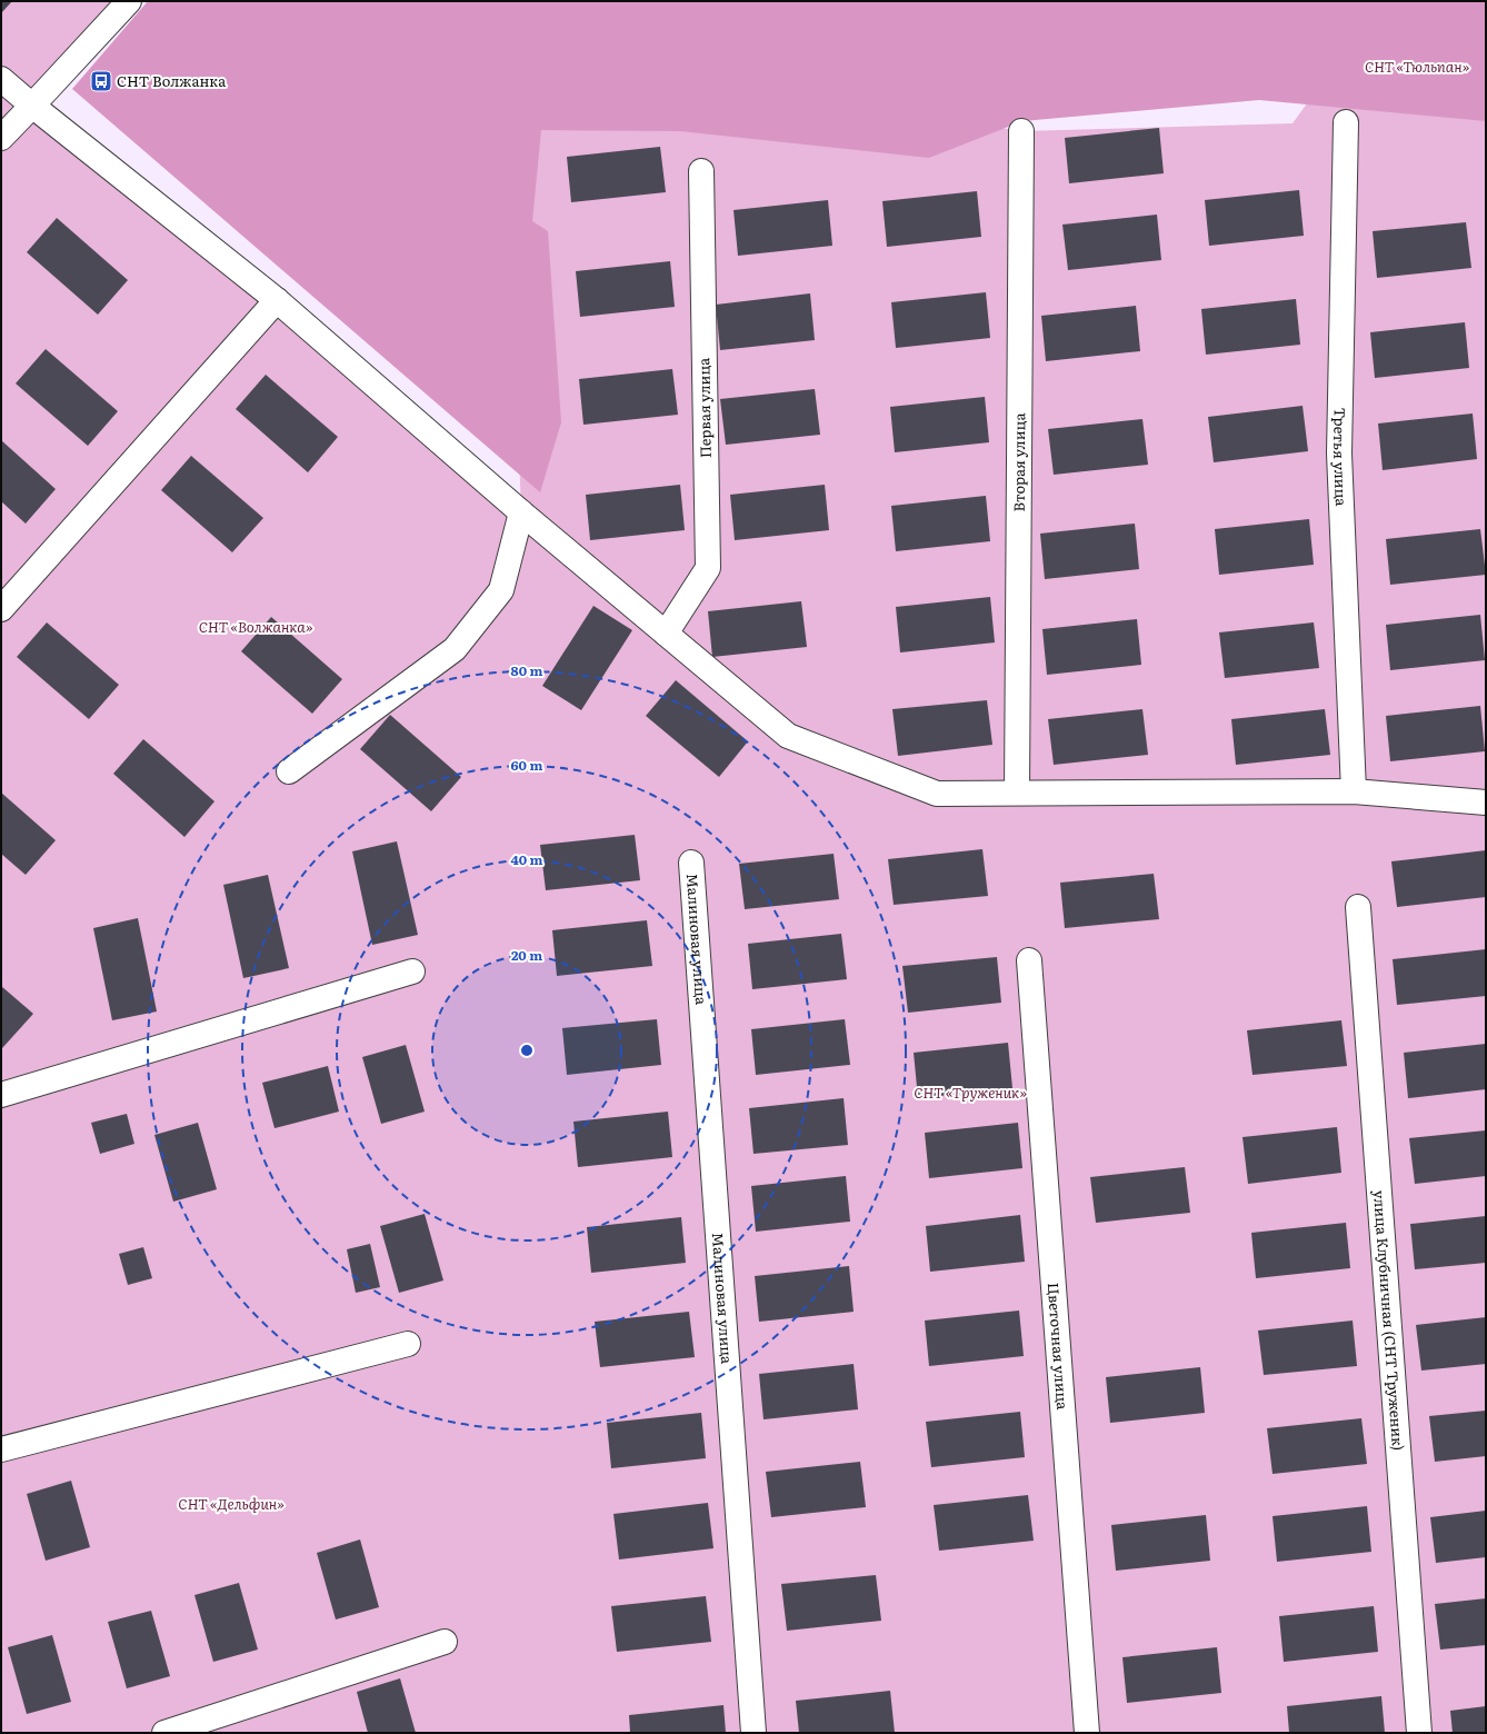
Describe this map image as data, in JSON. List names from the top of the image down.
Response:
{
  "streets": {
    "street": [
      "Первая улица",
      "Третья улица",
      "Вторая улица",
      "Малиновая улица",
      "улица Клубничная (СНТ Труженик)",
      "Цветочная улица"
    ]
  },
  "parks": [
    "СНТ «Тюльпан»",
    "СНТ «Волжанка»",
    "СНТ «Труженик»",
    "СНТ «Дельфин»"
  ],
  "places": {
    "bus stop": ["СНТ Волжанка"]
  },
  "rings": [
    "80 m",
    "60 m",
    "40 m",
    "20 m"
  ]
}
